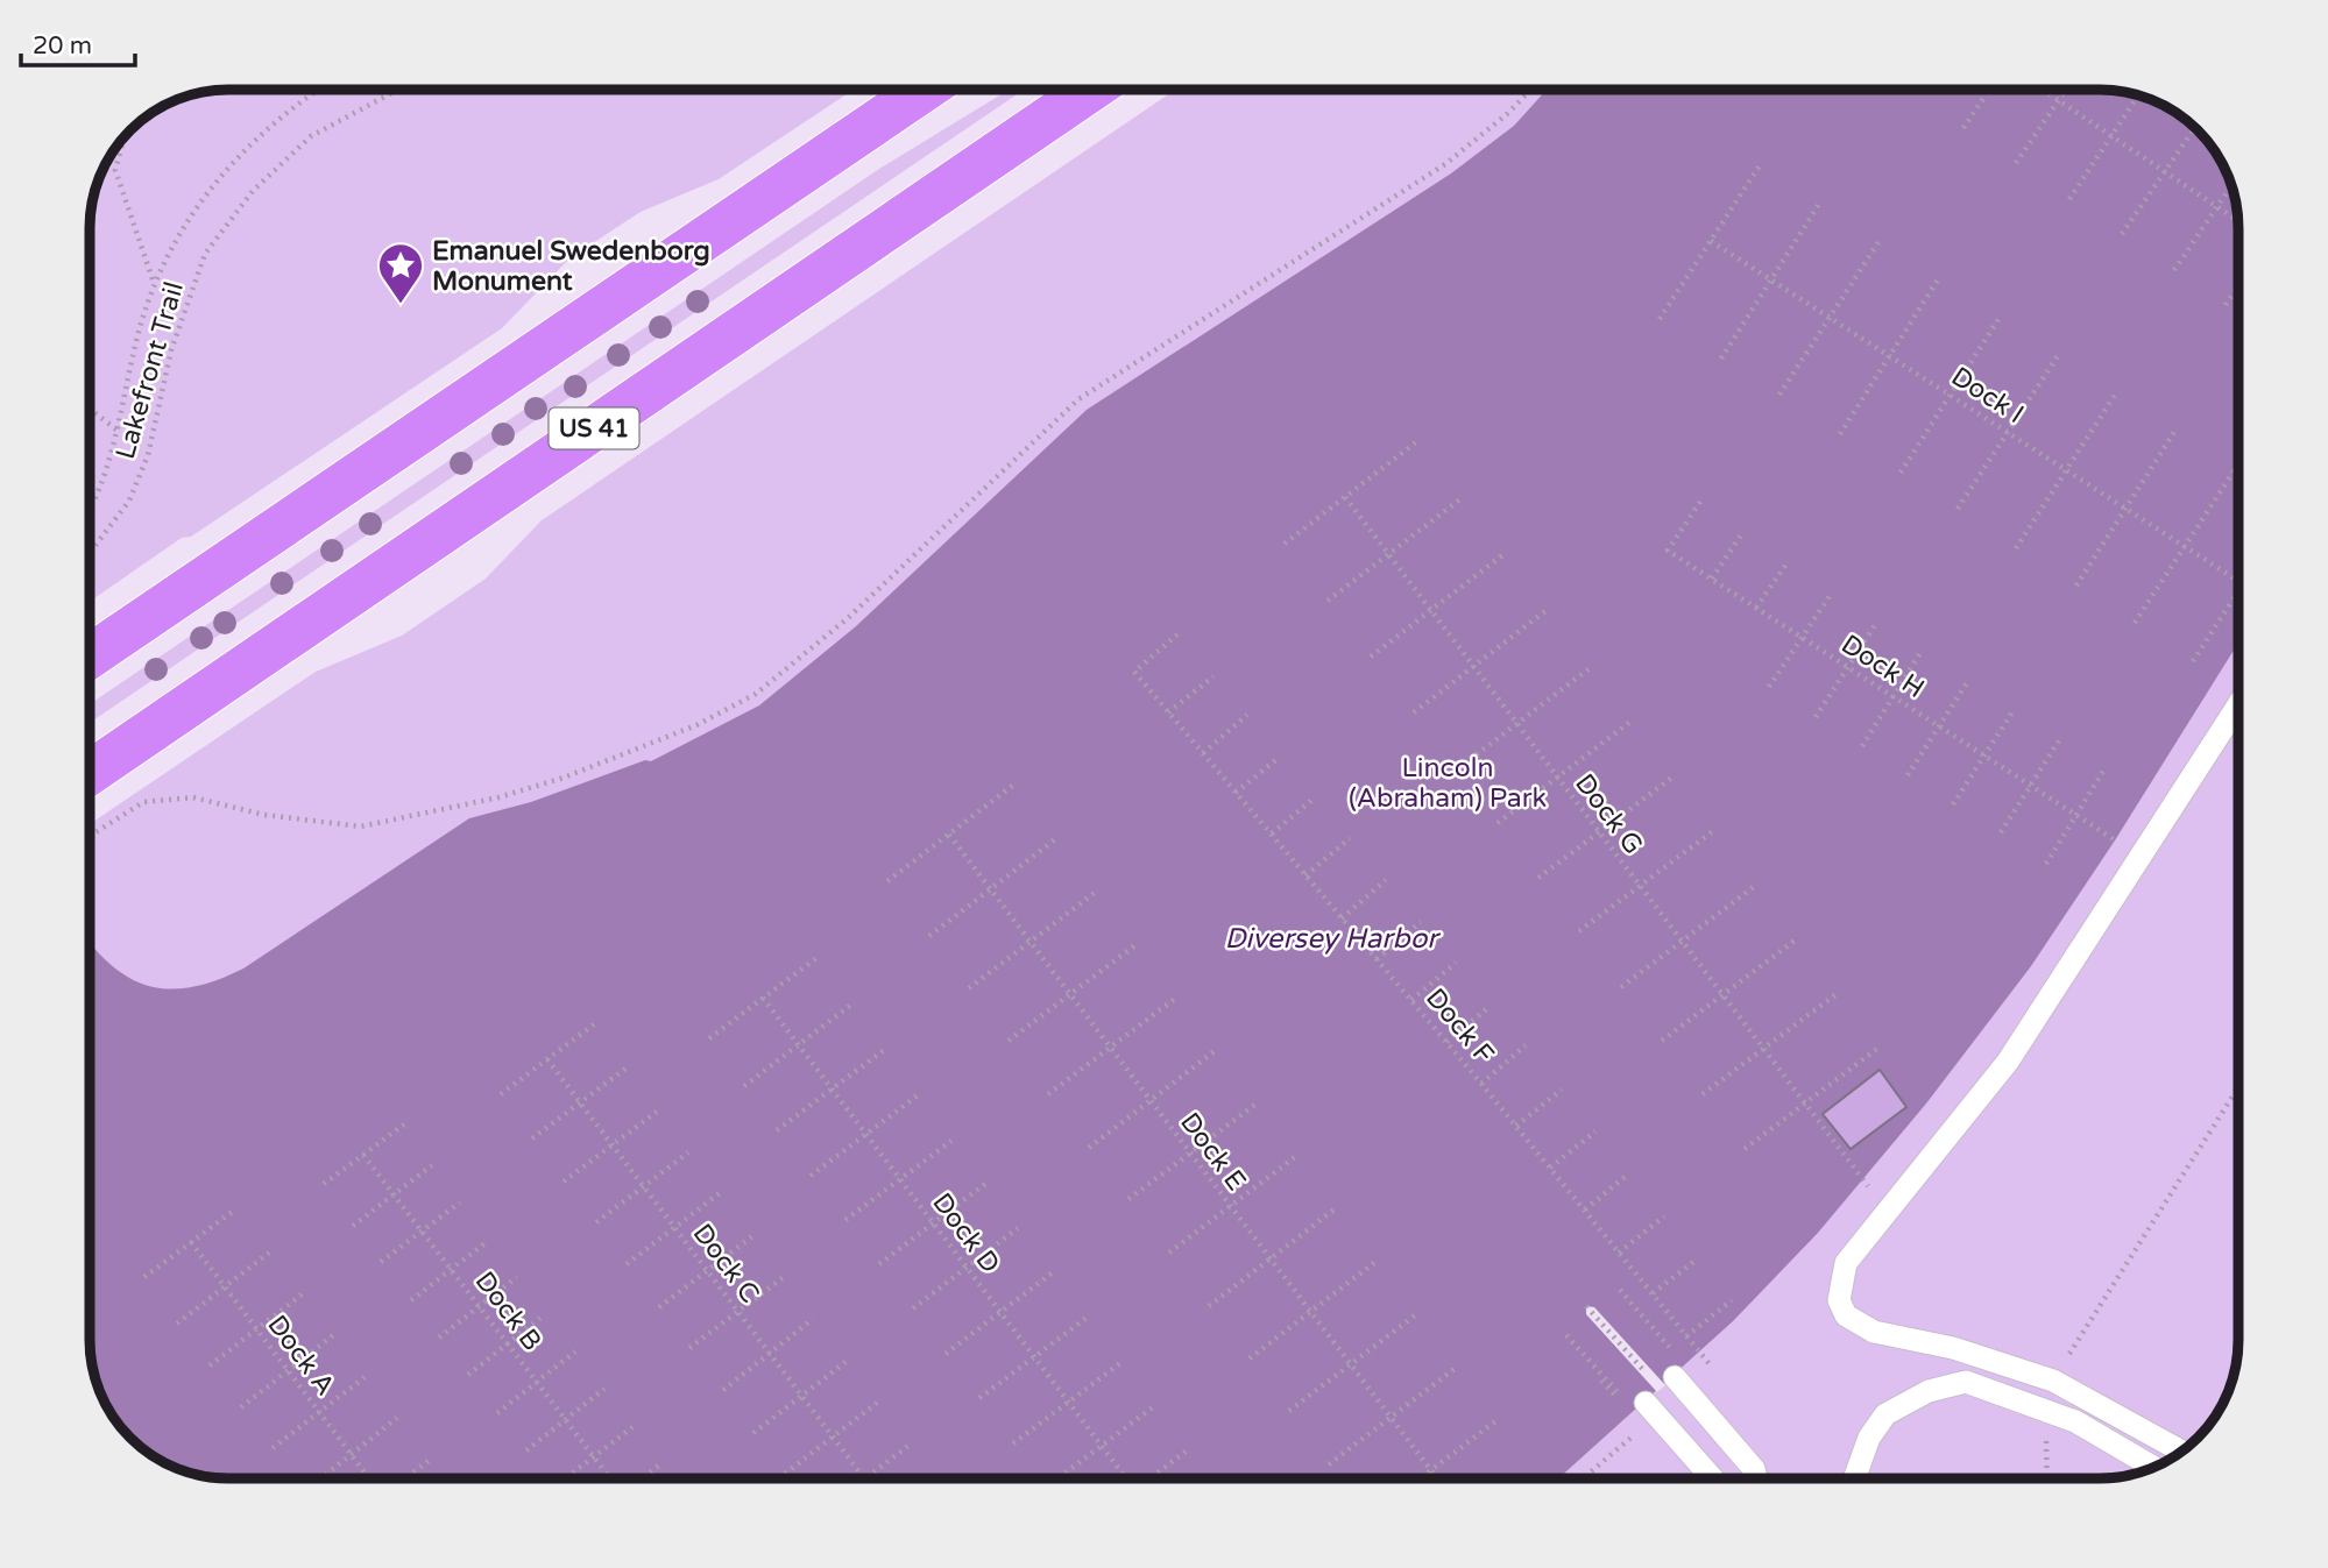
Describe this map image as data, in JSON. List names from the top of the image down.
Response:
{
  "streets": {
    "highway": ["US 41"],
    "path": [
      "Lakefront Trail",
      "Dock I",
      "Dock H",
      "Dock G",
      "Dock F",
      "Dock E",
      "Dock D",
      "Dock C",
      "Dock B",
      "Dock A"
    ]
  },
  "water": ["Diversey Harbor"],
  "parks": ["Lincoln (Abraham) Park"],
  "places": {
    "place": ["Emanuel Swedenborg Monument"]
  },
  "scale_bar": "20 m"
}
